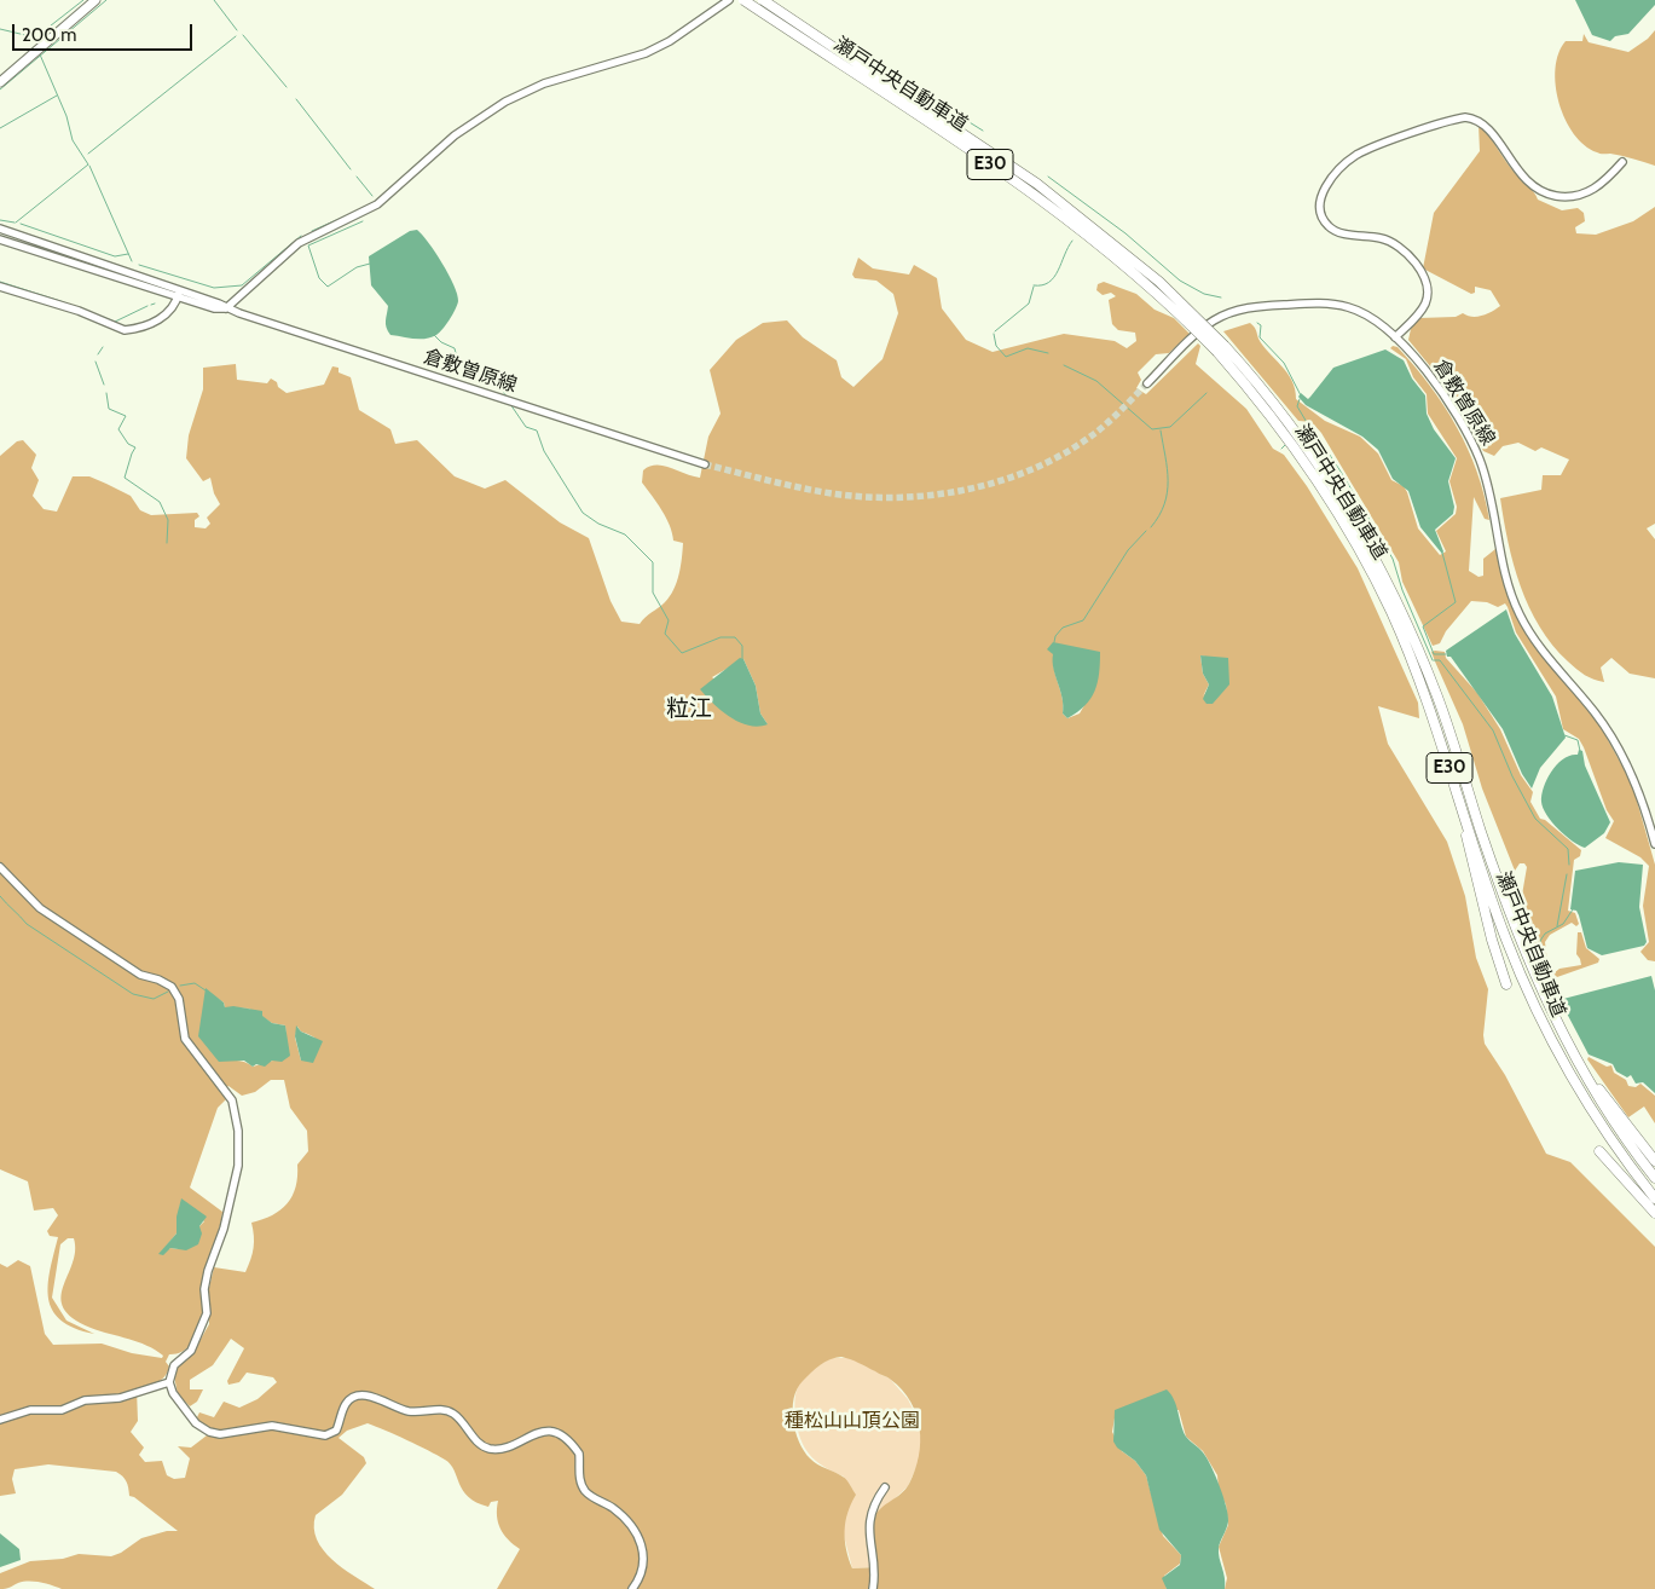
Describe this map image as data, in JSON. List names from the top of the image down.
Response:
{
  "streets": {
    "highway": ["瀬戸中央自動車道", "E30"],
    "street": ["倉敷曽原線"]
  },
  "districts": ["粒江"],
  "parks": ["種松山山頂公園"],
  "scale_bar": "200 m"
}
